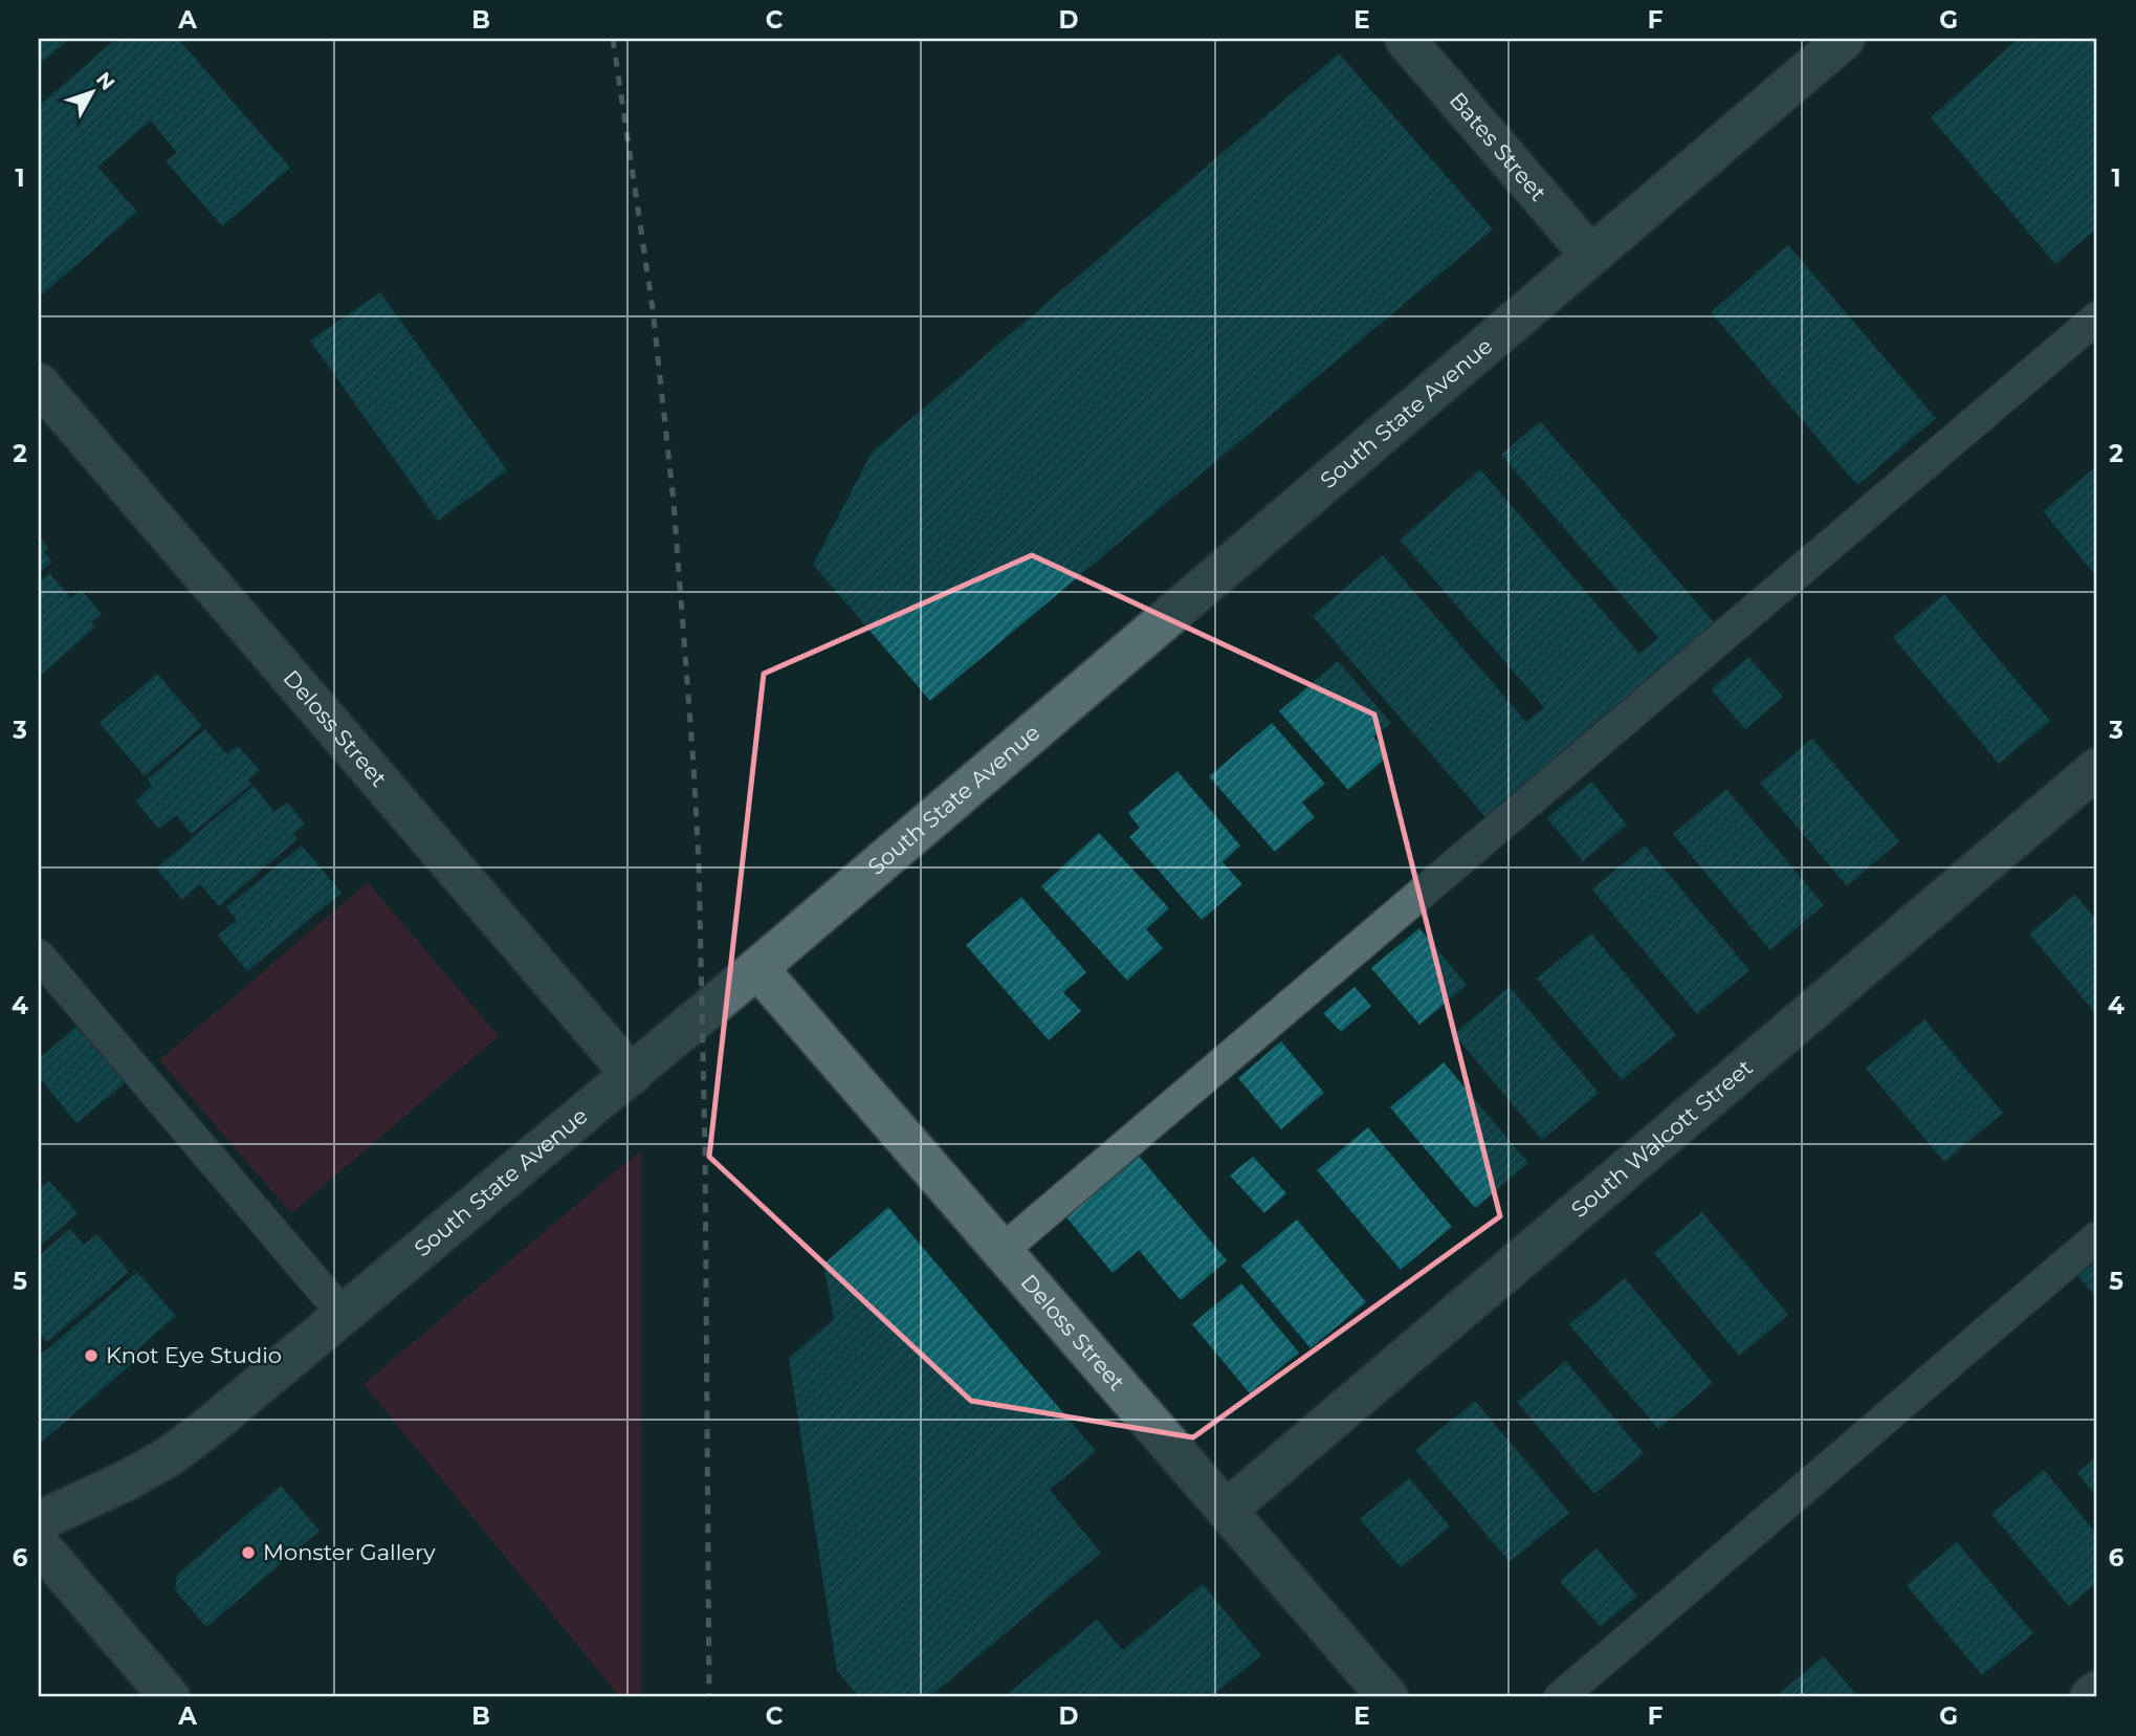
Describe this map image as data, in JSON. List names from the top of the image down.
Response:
{
  "streets": {
    "street": [
      "Bates Street",
      "South State Avenue",
      "Deloss Street",
      "South Walcott Street"
    ]
  },
  "crossings": [
    ["Bates Street", "South State Avenue"],
    ["South State Avenue", "Deloss Street"],
    ["Deloss Street", "South Walcott Street"]
  ],
  "places": ["Knot Eye Studio", "Monster Gallery"],
  "north": "top right",
  "grid": {
    "columns": [
      "A",
      "B",
      "C",
      "D",
      "E",
      "F",
      "G"
    ],
    "rows": [
      "1",
      "2",
      "3",
      "4",
      "5",
      "6"
    ]
  }
}
